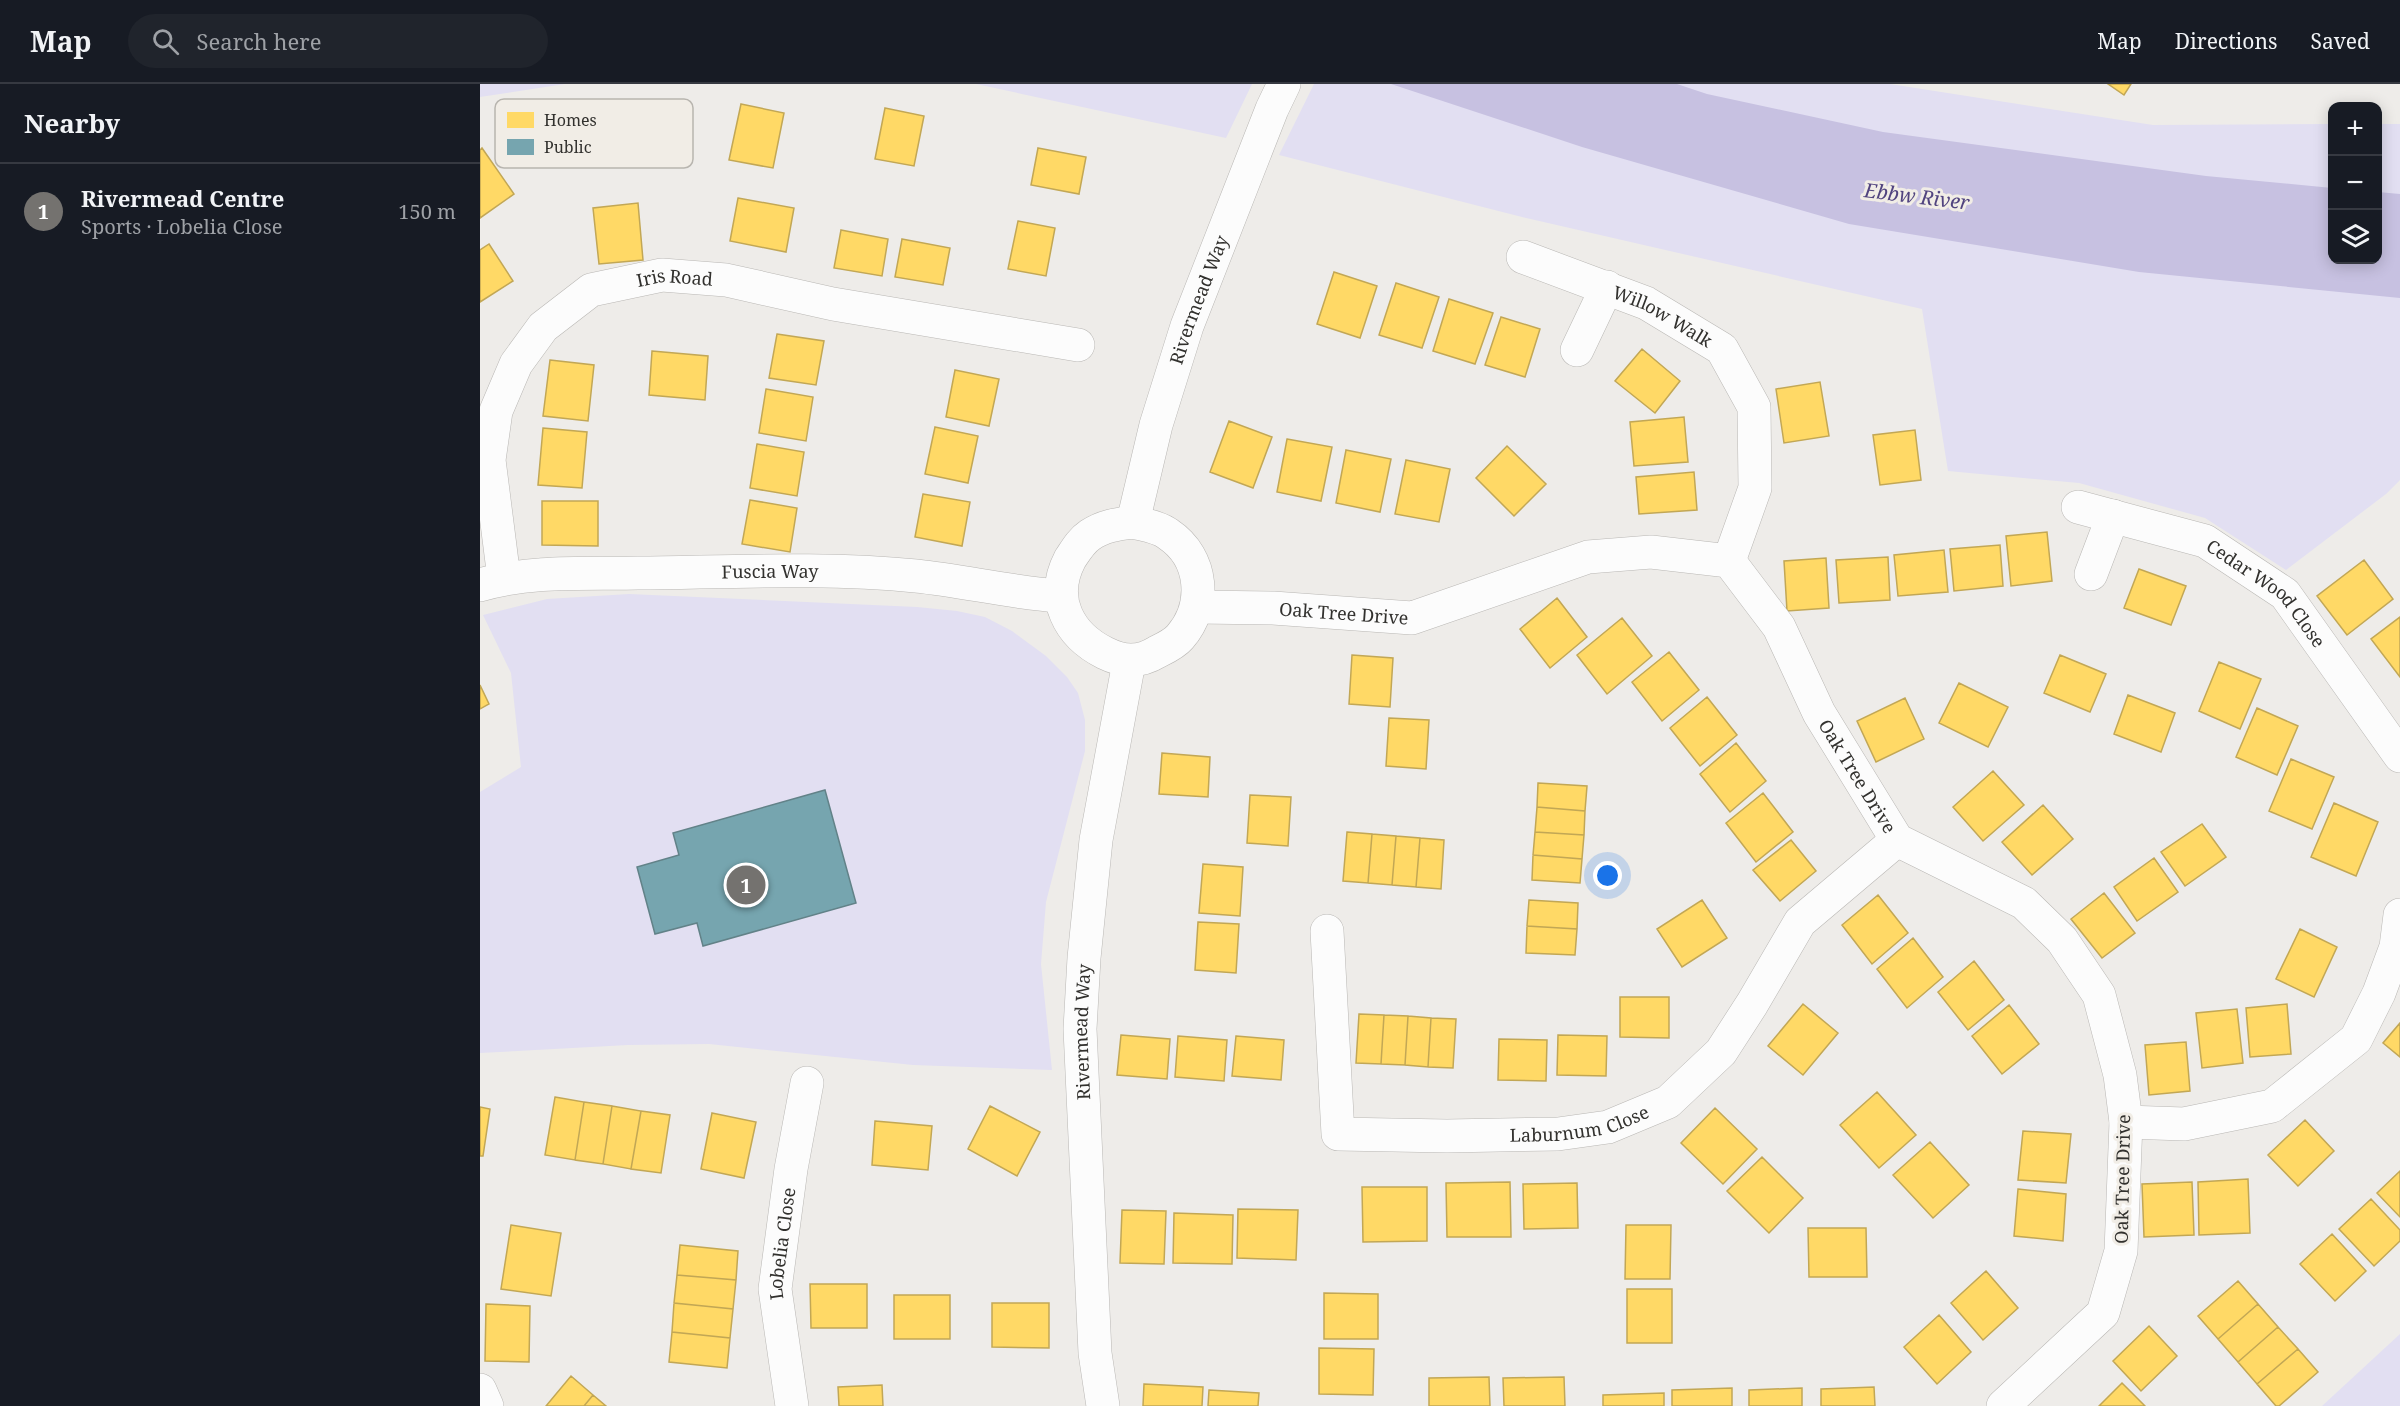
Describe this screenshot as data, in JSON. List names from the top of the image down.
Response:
{
  "streets": {
    "street": [
      "Iris Road",
      "Rivermead Way",
      "Willow Walk",
      "Fuscia Way",
      "Cedar Wood Close",
      "Oak Tree Drive",
      "Laburnum Close",
      "Lobelia Close"
    ]
  },
  "crossings": [
    ["Iris Road", "Fuscia Way"],
    ["Rivermead Way", "Fuscia Way"],
    ["Rivermead Way", "Oak Tree Drive"],
    ["Willow Walk", "Oak Tree Drive"],
    ["Fuscia Way", "Oak Tree Drive"],
    ["Oak Tree Drive", "Laburnum Close"]
  ],
  "water": ["Ebbw River"],
  "legend": ["Homes", "Public"],
  "page": {
    "header": "Map",
    "search": "Search here",
    "nav": ["Map", "Directions", "Saved"],
    "heading": "Nearby",
    "map_buttons": ["+", "−"],
    "list": [
      {
        "mark": "1",
        "name": "Rivermead Centre",
        "note": "Sports · Lobelia Close",
        "value": "150 m"
      }
    ],
    "pins": "1"
  }
}
